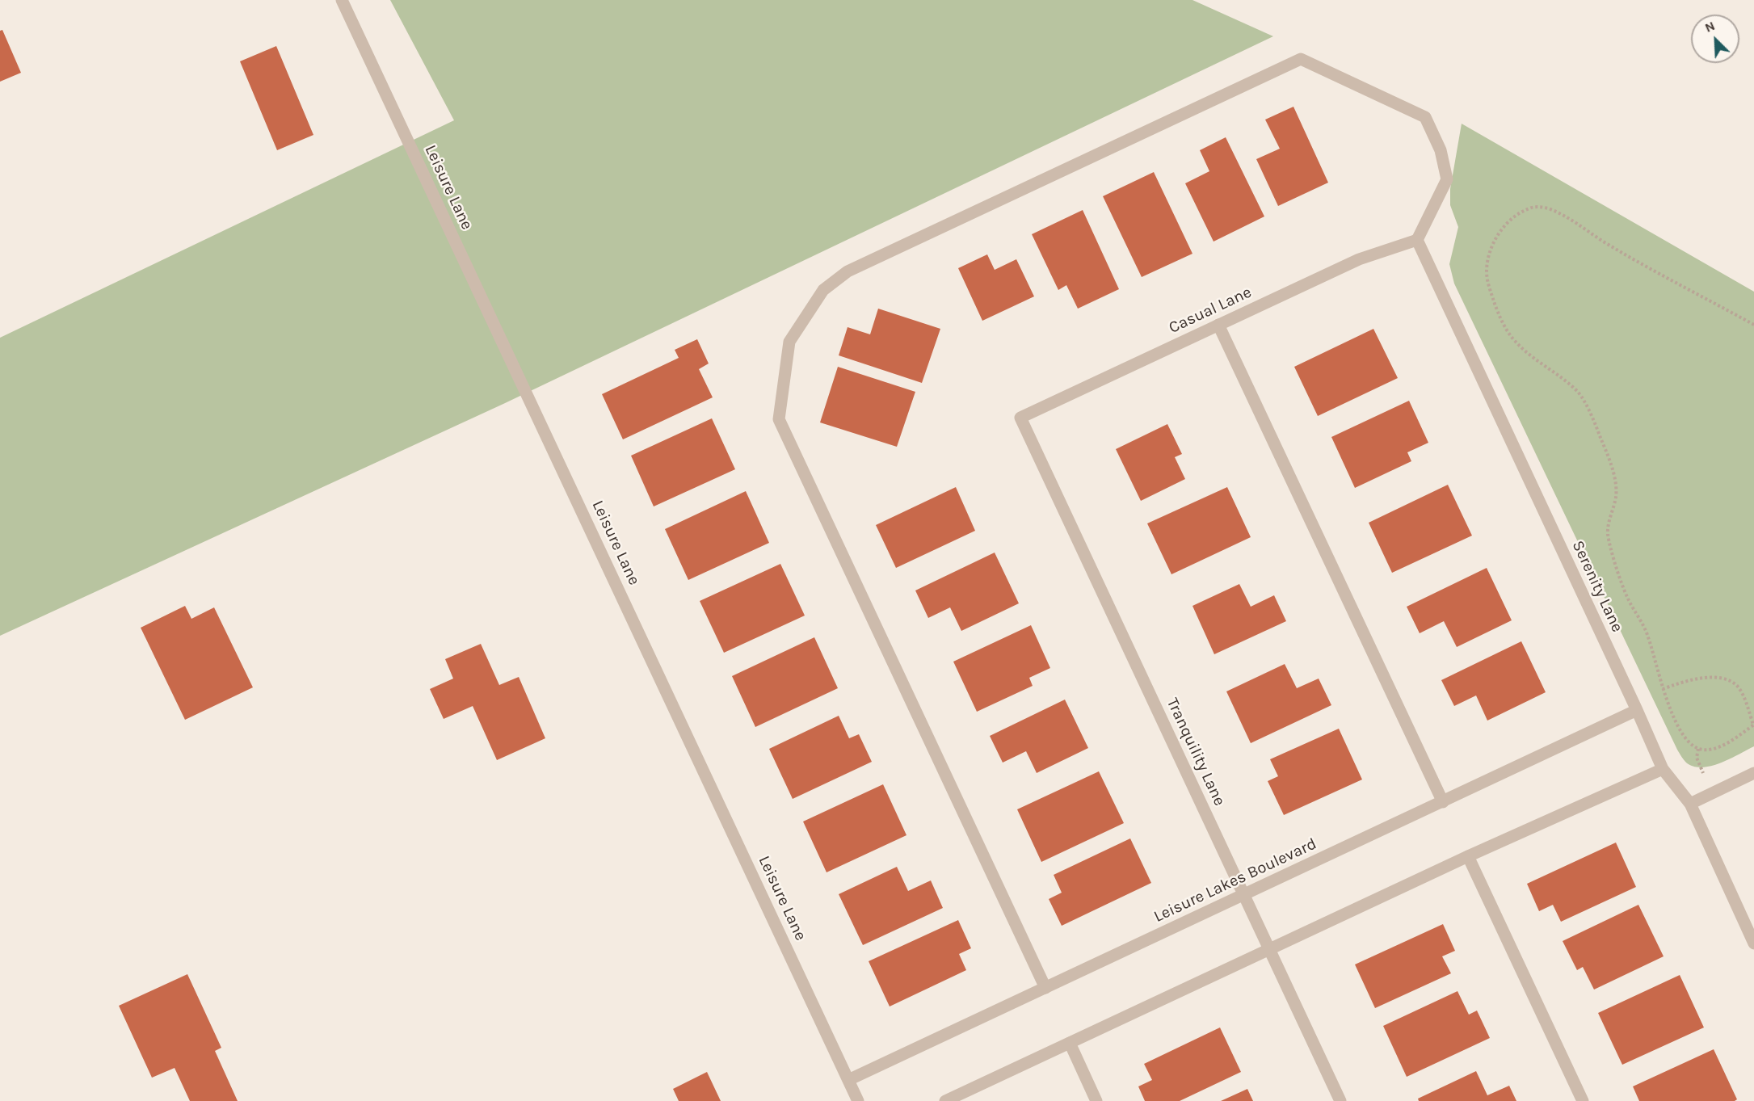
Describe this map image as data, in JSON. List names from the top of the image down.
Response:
{
  "streets": {
    "street": [
      "Leisure Lane",
      "Casual Lane",
      "Serenity Lane",
      "Tranquility Lane",
      "Leisure Lakes Boulevard"
    ]
  },
  "crossings": [
    ["Leisure Lane", "Leisure Lakes Boulevard"],
    ["Casual Lane", "Serenity Lane"],
    ["Casual Lane", "Tranquility Lane"],
    ["Serenity Lane", "Leisure Lakes Boulevard"],
    ["Tranquility Lane", "Leisure Lakes Boulevard"]
  ],
  "north": "top left"
}
